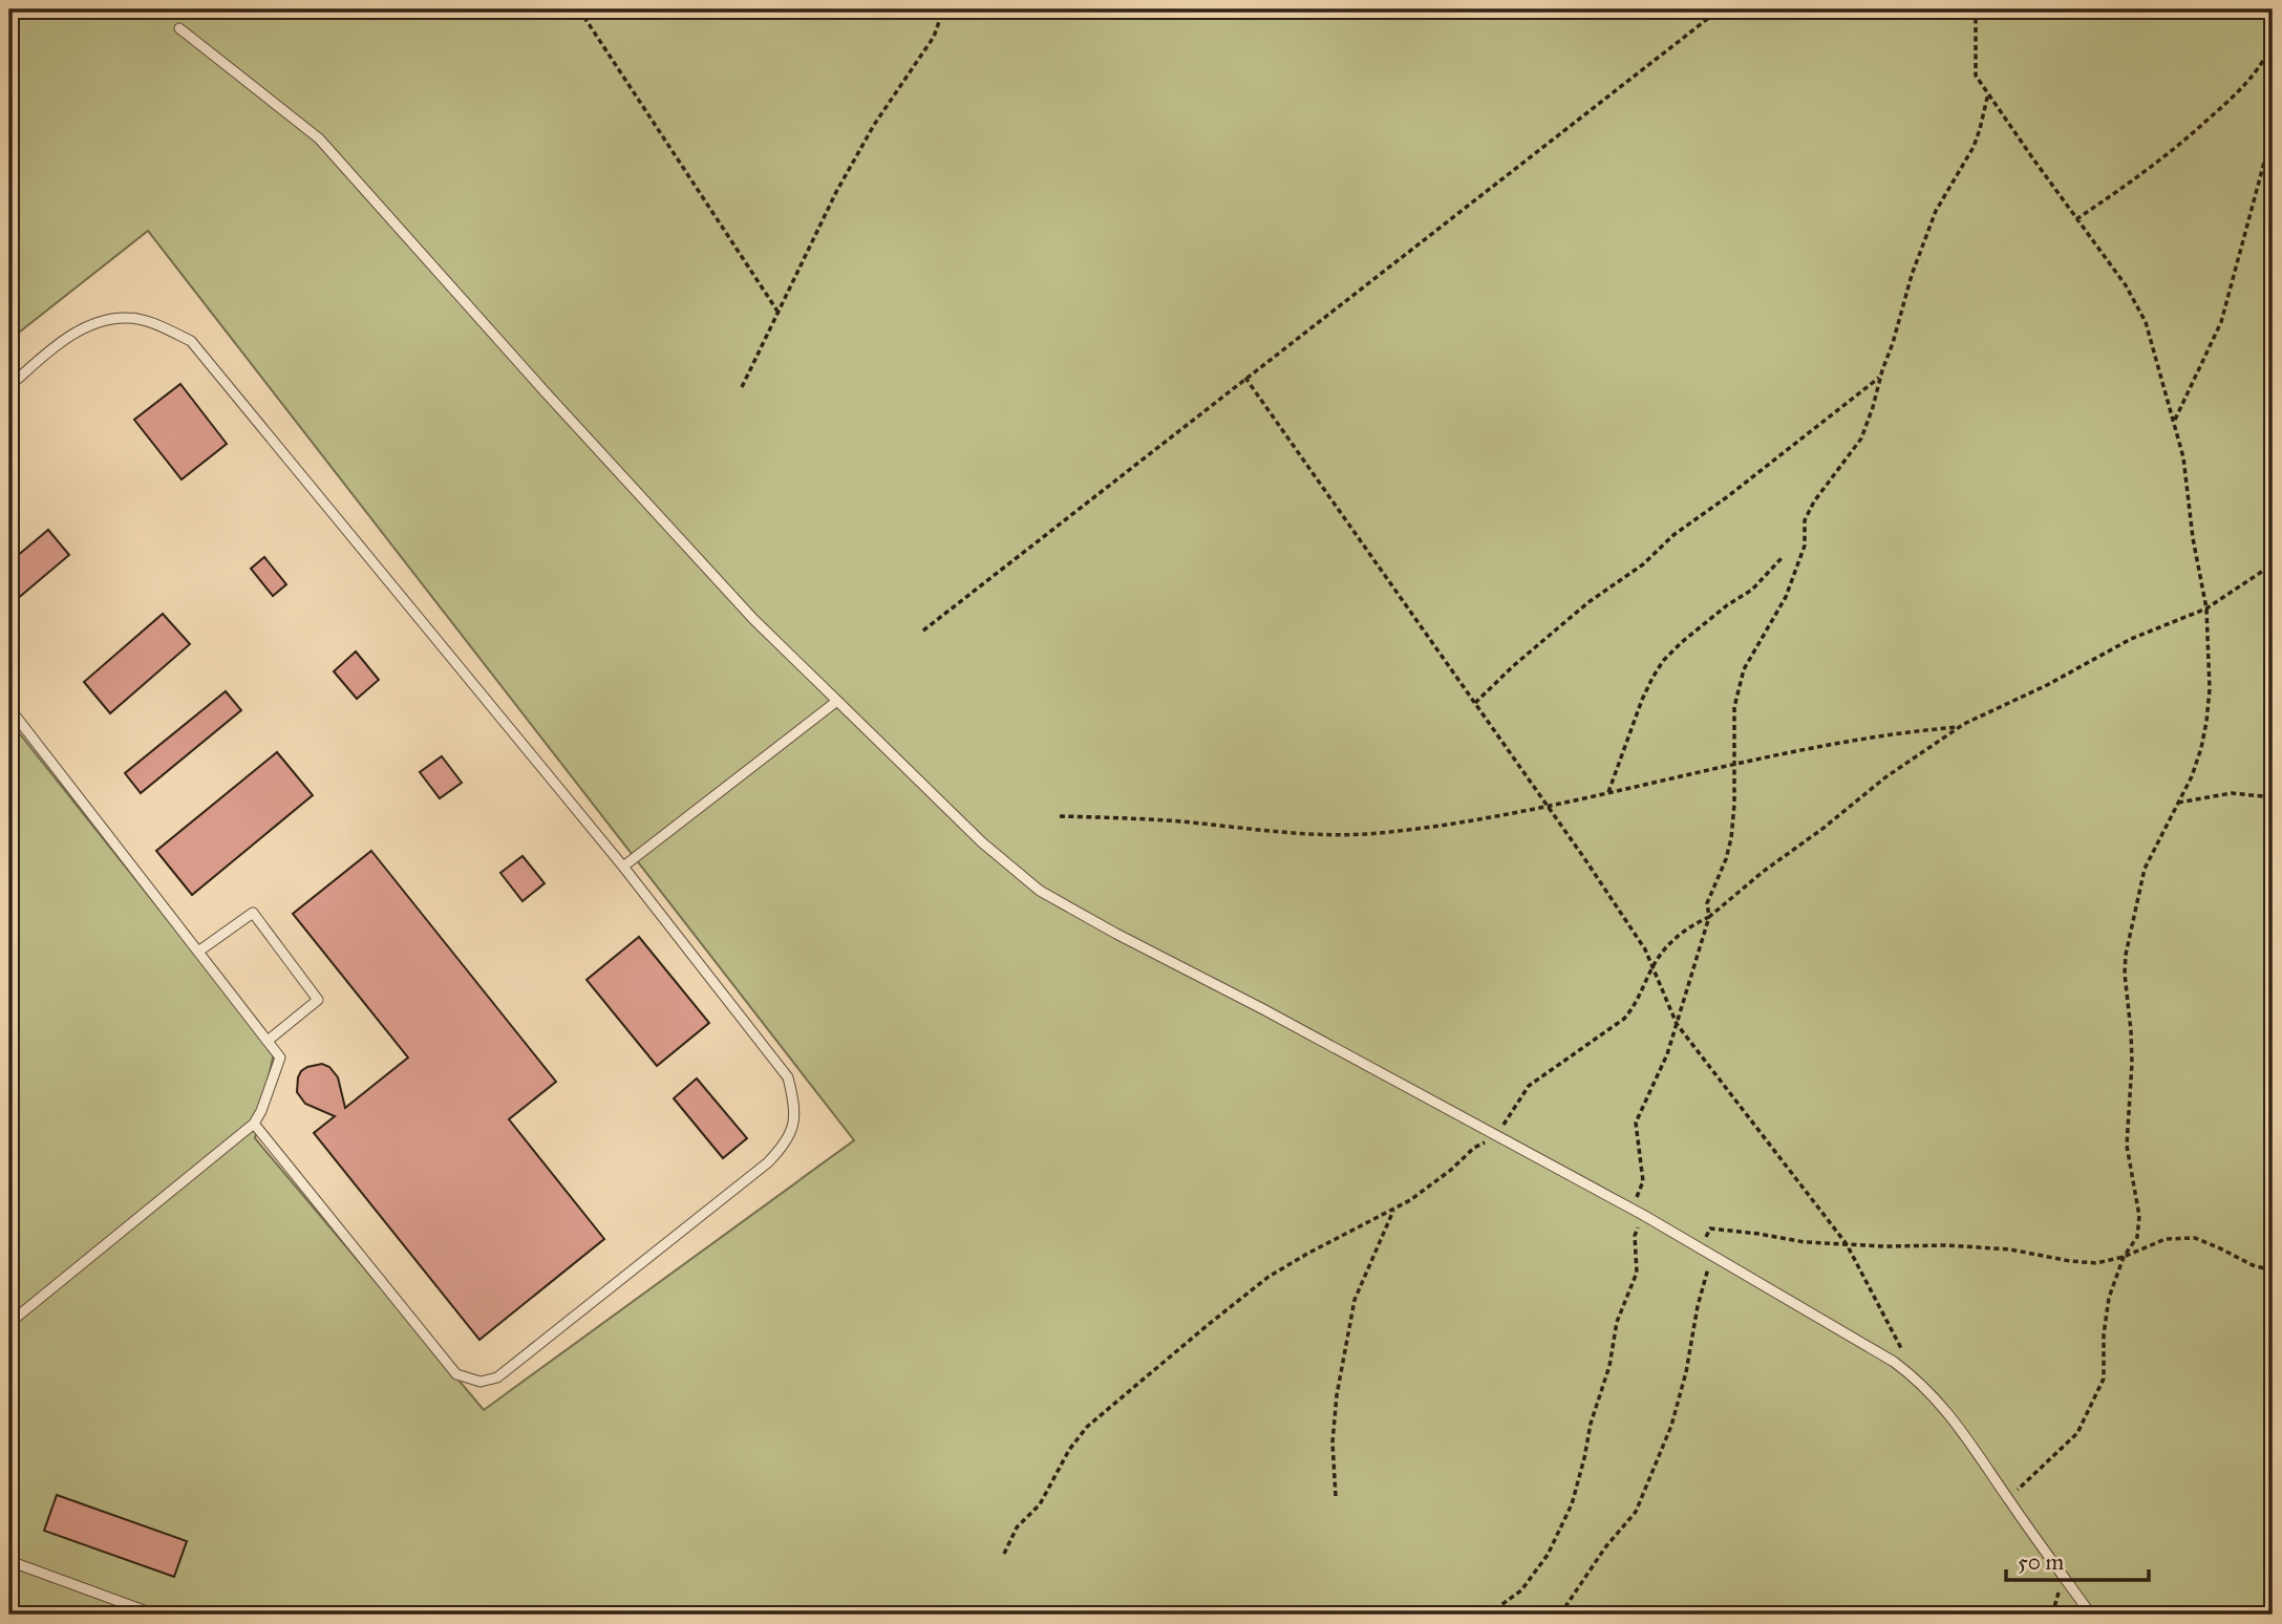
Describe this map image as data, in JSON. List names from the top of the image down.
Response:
{
  "scale_bar": "50 m"
}
